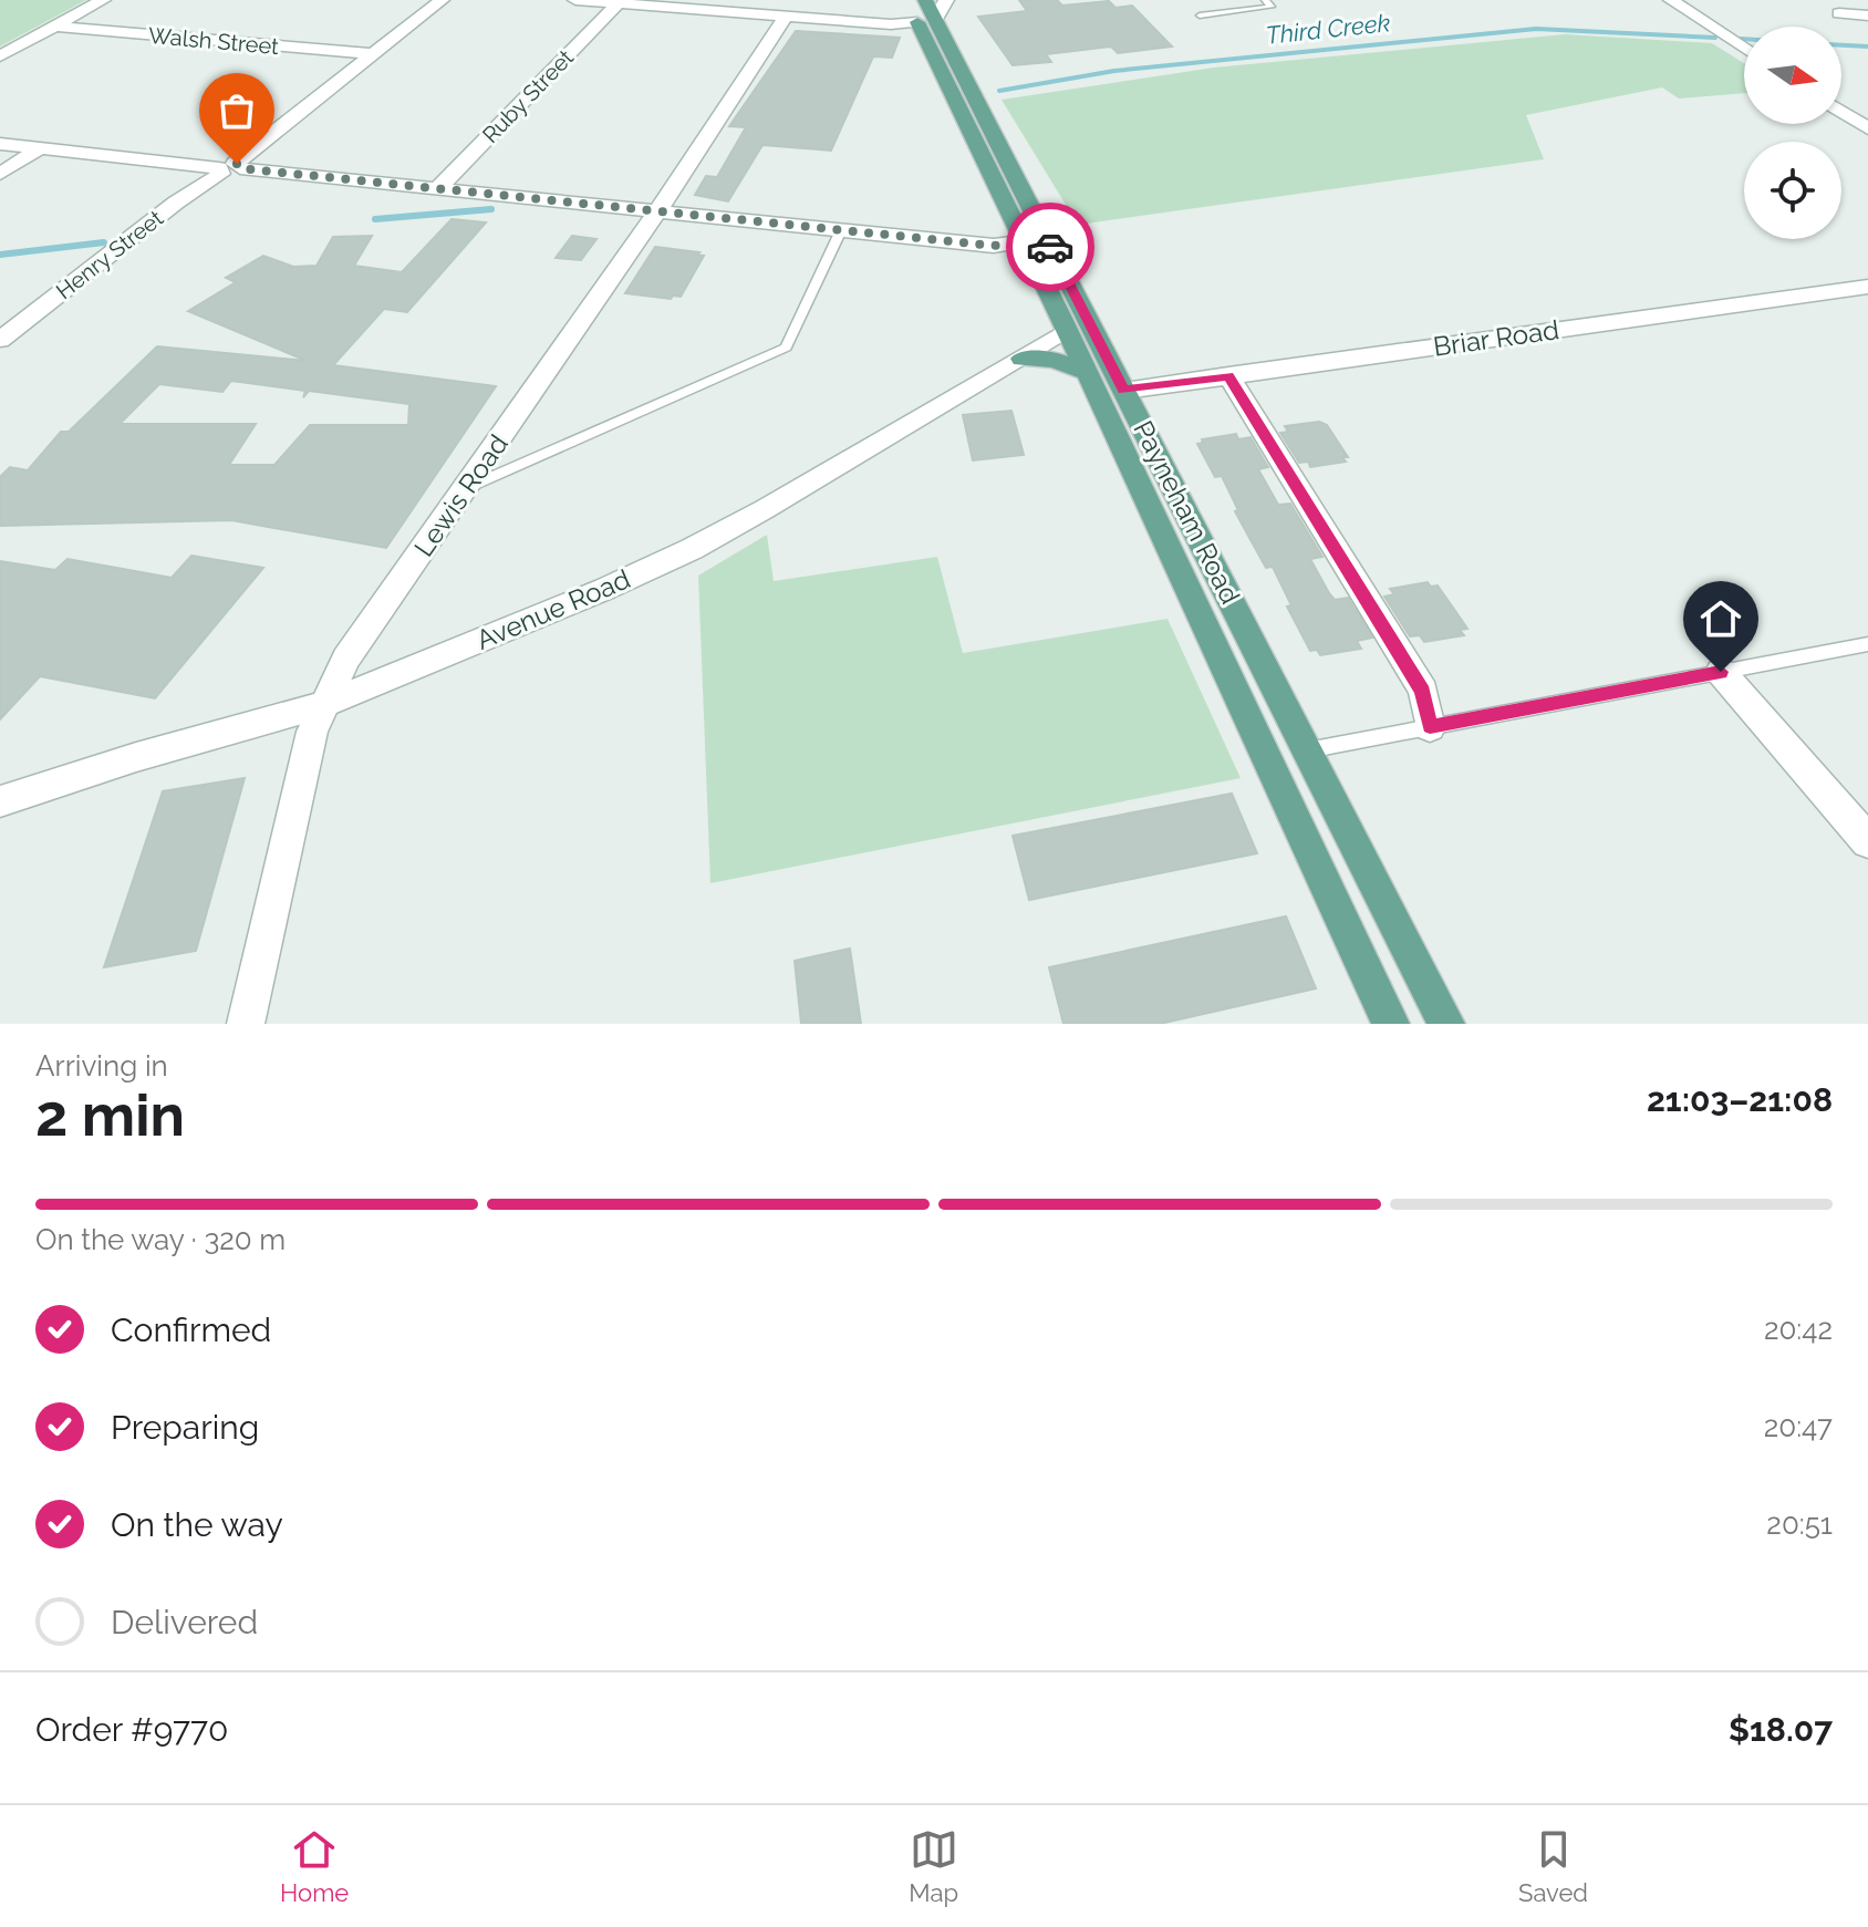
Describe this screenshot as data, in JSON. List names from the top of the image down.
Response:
{
  "streets": {
    "main road": ["Payneham Road"],
    "street": [
      "Walsh Street",
      "Ruby Street",
      "Henry Street",
      "Briar Road",
      "Lewis Road",
      "Avenue Road"
    ]
  },
  "crossings": [
    ["Walsh Street", "Henry Street"],
    ["Briar Road", "Payneham Road"],
    ["Lewis Road", "Avenue Road"],
    ["Payneham Road", "Avenue Road"]
  ],
  "water": ["Third Creek"],
  "north": "right",
  "page": {
    "heading": ["2 min", "Arriving in", "21:03–21:08"],
    "panel": ["Order #9770", "$18.07"],
    "bar": "On the way · 320 m",
    "list": [
      ["Confirmed", "20:42"],
      ["Preparing", "20:47"],
      ["On the way", "20:51"],
      "Delivered"
    ],
    "tabs": ["Home", "Map", "Saved"]
  }
}
